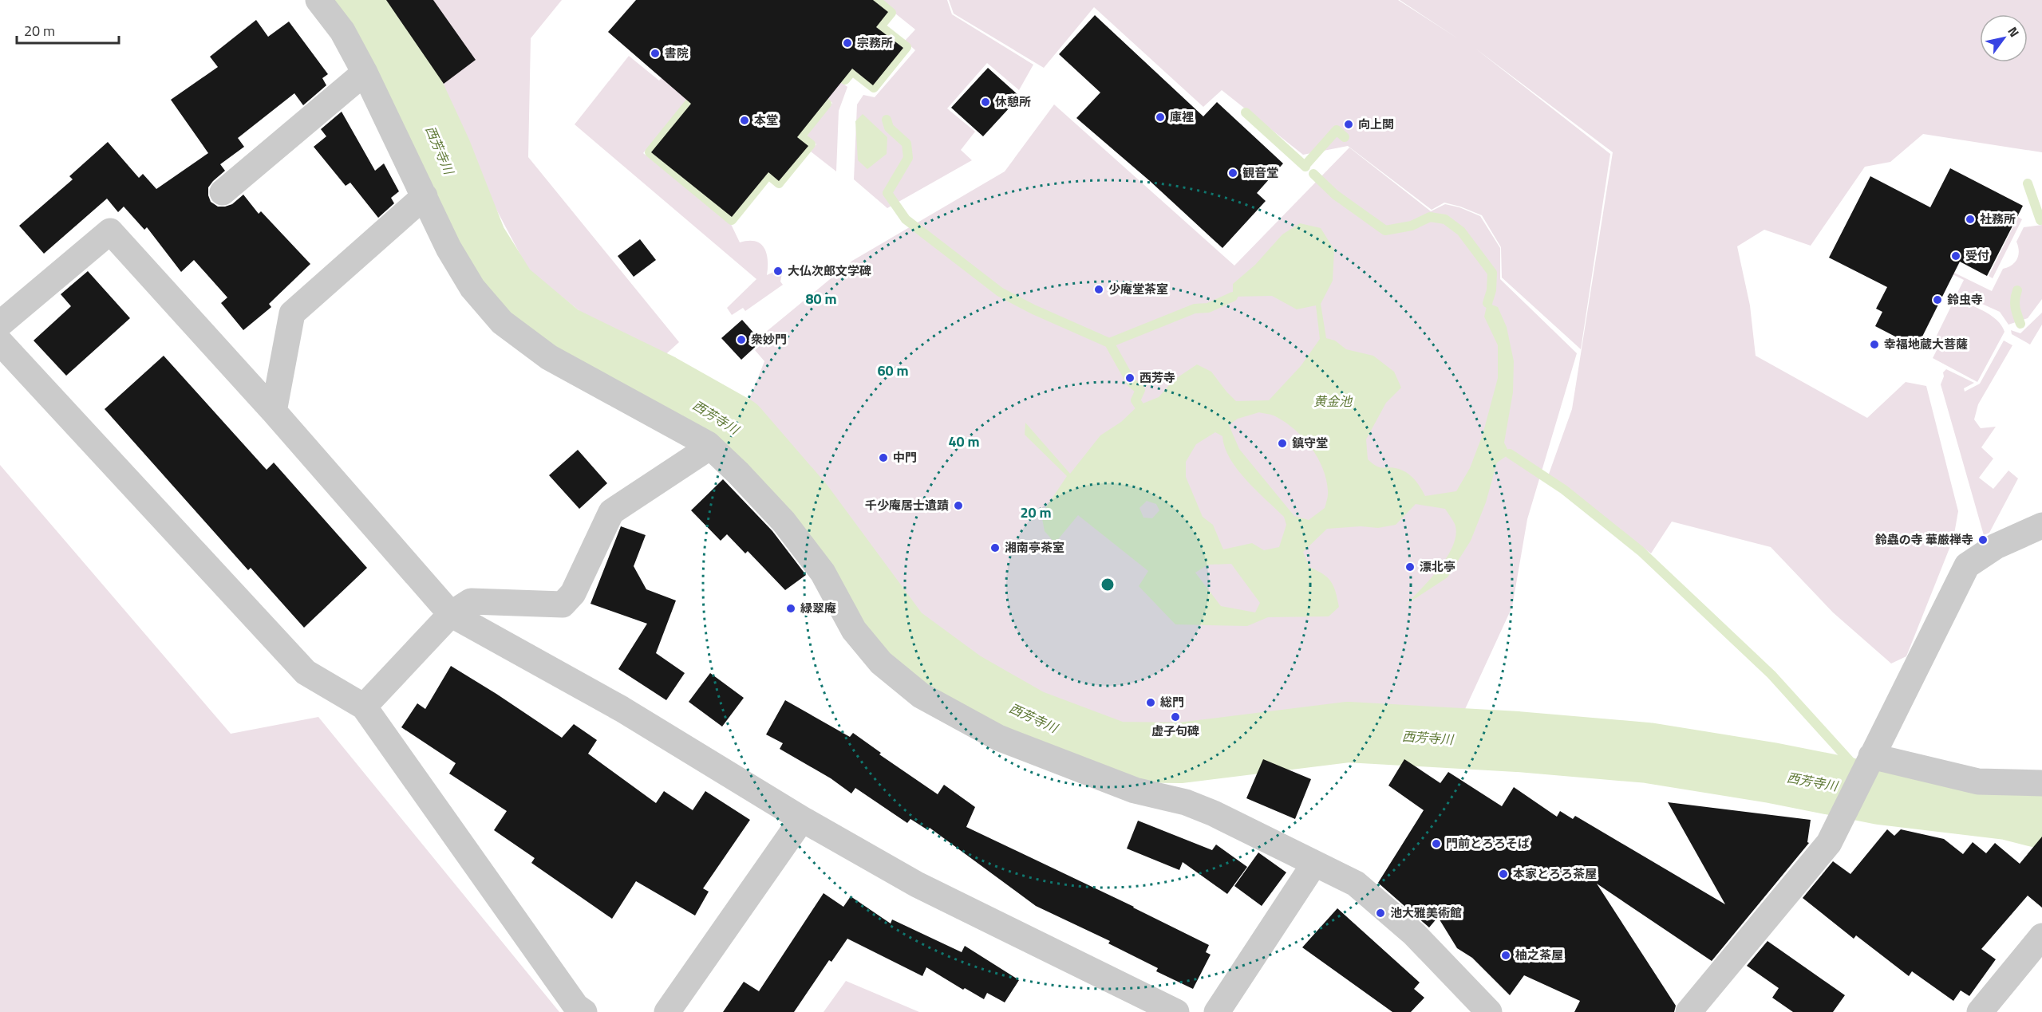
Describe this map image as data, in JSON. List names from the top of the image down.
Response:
{
  "water": ["西芳寺川", "黄金池"],
  "places": [
    "宗務所",
    "書院",
    "休憩所",
    "庫裡",
    "本堂",
    "向上関",
    "観音堂",
    "社務所",
    "受付",
    "大仏次郎文学碑",
    "少庵堂茶室",
    "鈴虫寺",
    "衆妙門",
    "幸福地蔵大菩薩",
    "西芳寺",
    "鎮守堂",
    "中門",
    "千少庵居士遺蹟",
    "鈴蟲の寺 華厳禅寺",
    "湘南亭茶室",
    "漂北亭",
    "緑翠庵",
    "総門",
    "虚子句碑",
    "門前とろろそば",
    "本家とろろ茶屋",
    "池大雅美術館",
    "柚之茶屋"
  ],
  "scale_bar": "20 m",
  "north": "top right",
  "rings": [
    "80 m",
    "60 m",
    "40 m",
    "20 m"
  ]
}
